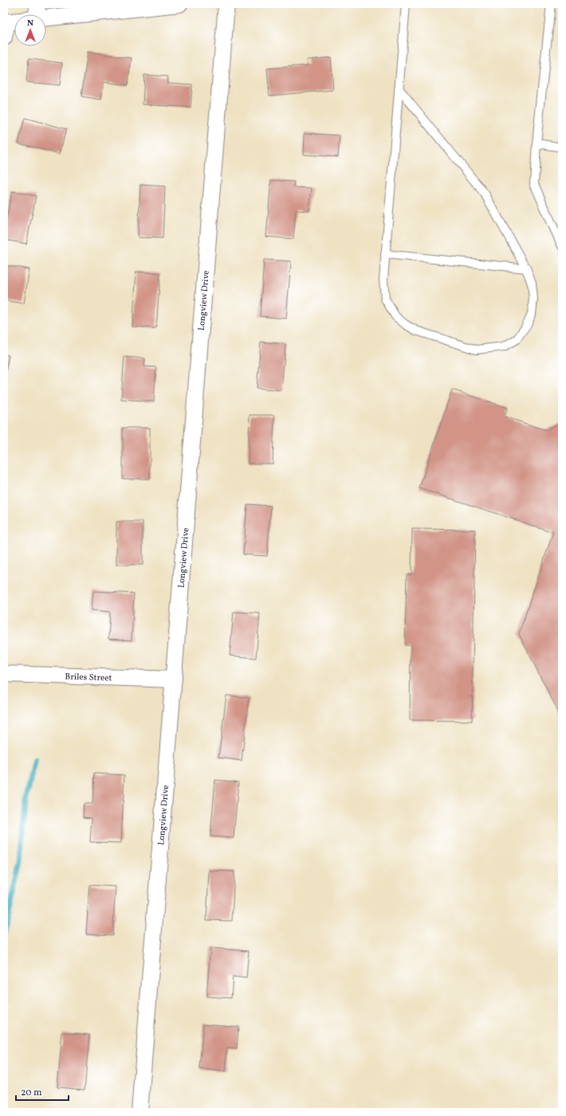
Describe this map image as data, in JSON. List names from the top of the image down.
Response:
{
  "streets": {
    "street": ["Longview Drive", "Briles Street"]
  },
  "crossings": [
    ["Longview Drive", "Briles Street"]
  ],
  "scale_bar": "20 m",
  "north": "top"
}
